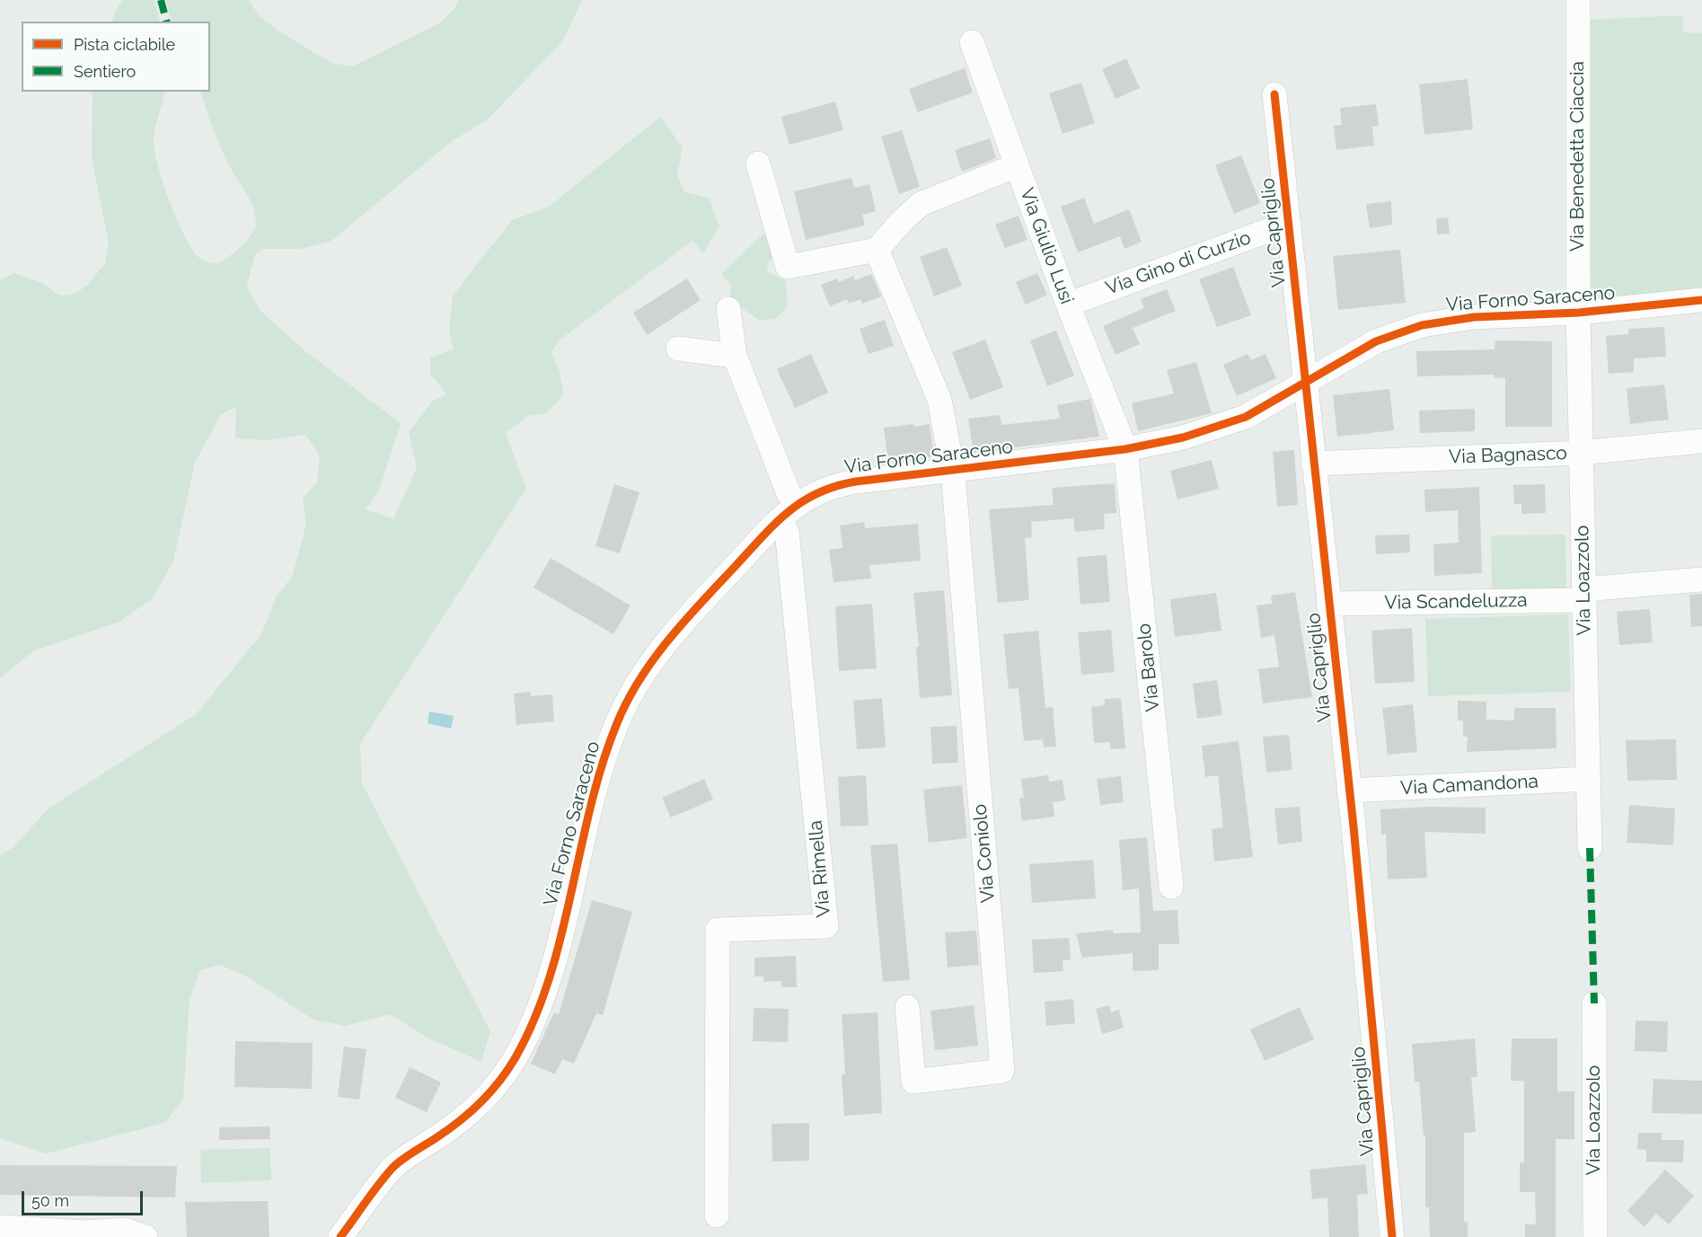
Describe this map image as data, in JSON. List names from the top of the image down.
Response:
{
  "streets": {
    "street": [
      "Via Benedetta Ciaccia",
      "Via Capriglio",
      "Via Giulio Lusi",
      "Via Gino di Curzio",
      "Via Forno Saraceno",
      "Via Bagnasco",
      "Via Loazzolo",
      "Via Scandeluzza",
      "Via Barolo",
      "Via Camandona",
      "Via Coniolo",
      "Via Rimella"
    ]
  },
  "crossings": [
    ["Via Benedetta Ciaccia", "Via Forno Saraceno"],
    ["Via Benedetta Ciaccia", "Via Loazzolo"],
    ["Via Capriglio", "Via Gino di Curzio"],
    ["Via Capriglio", "Via Forno Saraceno"],
    ["Via Capriglio", "Via Bagnasco"],
    ["Via Capriglio", "Via Scandeluzza"],
    ["Via Capriglio", "Via Camandona"],
    ["Via Giulio Lusi", "Via Gino di Curzio"],
    ["Via Giulio Lusi", "Via Forno Saraceno"],
    ["Via Giulio Lusi", "Via Barolo"],
    ["Via Forno Saraceno", "Via Loazzolo"],
    ["Via Forno Saraceno", "Via Barolo"],
    ["Via Forno Saraceno", "Via Coniolo"],
    ["Via Forno Saraceno", "Via Rimella"],
    ["Via Bagnasco", "Via Loazzolo"],
    ["Via Loazzolo", "Via Scandeluzza"],
    ["Via Loazzolo", "Via Camandona"]
  ],
  "legend": ["Pista ciclabile", "Sentiero"],
  "scale_bar": "50 m"
}
